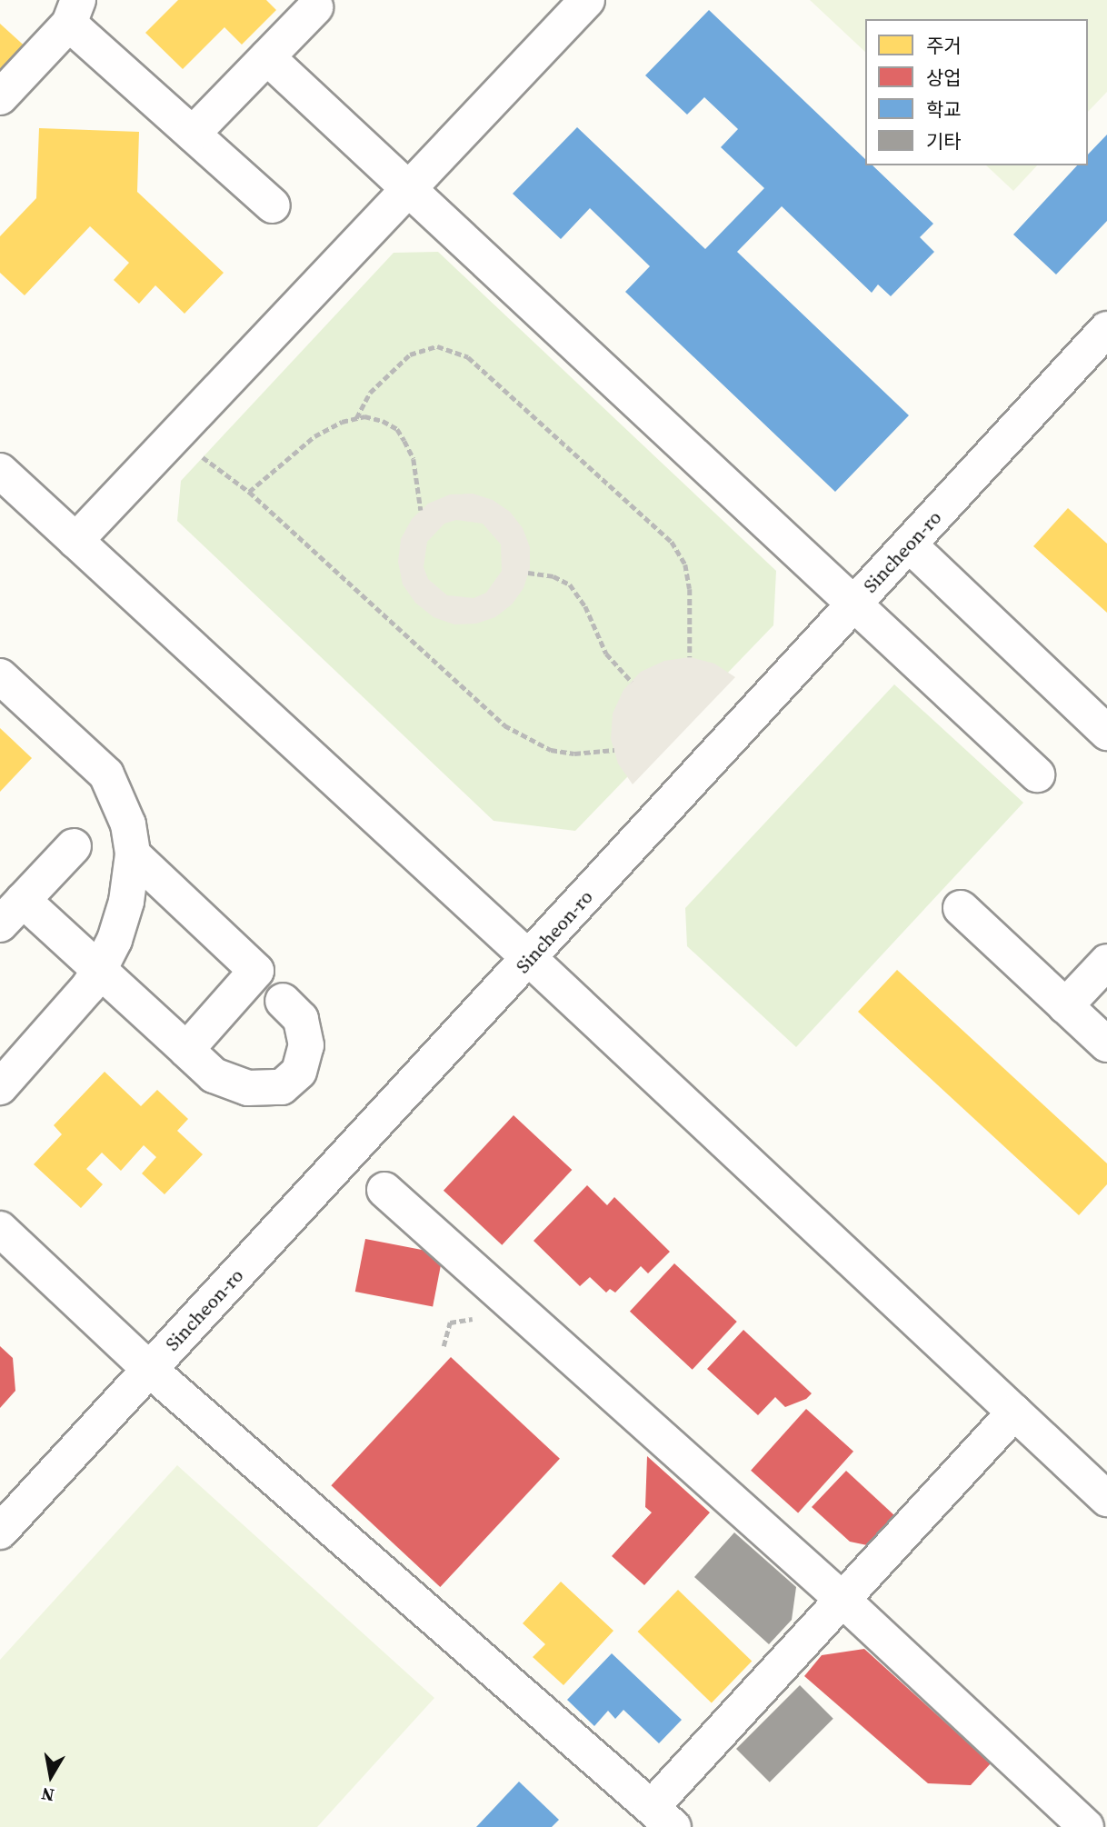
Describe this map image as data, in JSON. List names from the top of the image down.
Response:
{
  "streets": {
    "street": ["Sincheon-ro"]
  },
  "legend": [
    "주거",
    "상업",
    "학교",
    "기타"
  ],
  "north": "bottom"
}
